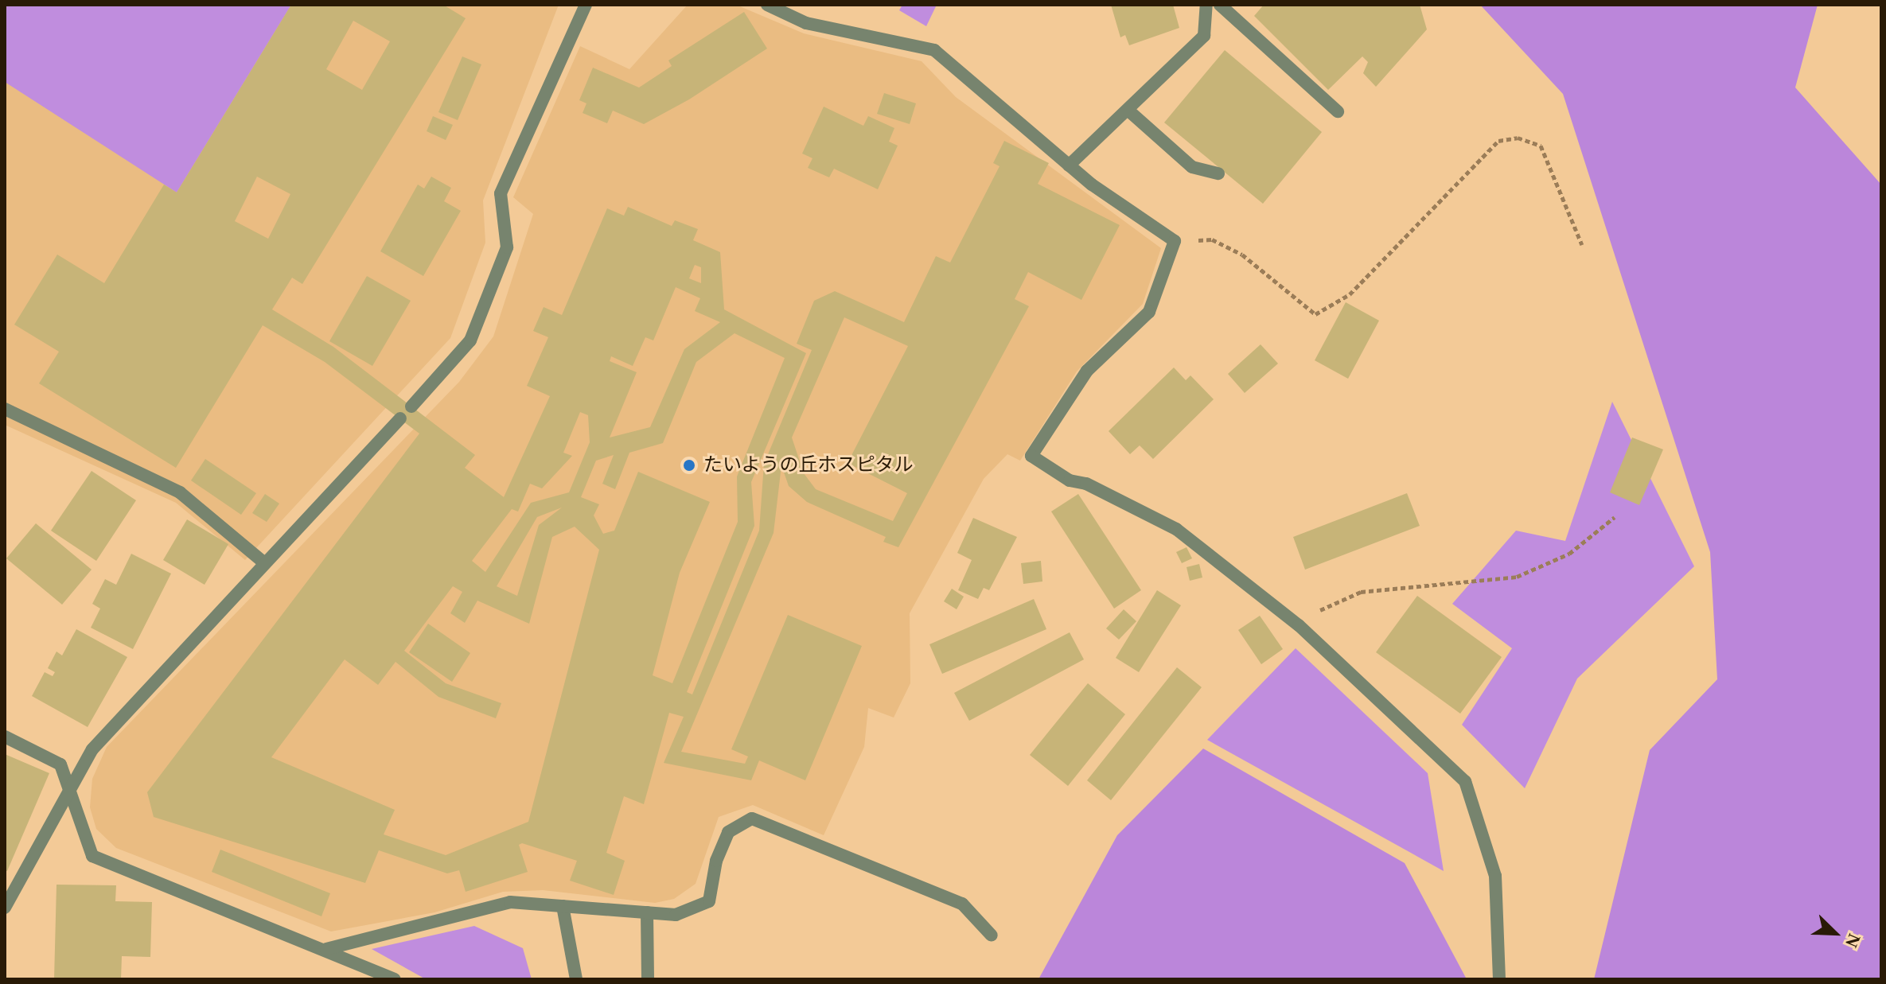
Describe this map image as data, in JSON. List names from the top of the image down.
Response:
{
  "places": ["たいようの丘ホスピタル"],
  "north": "bottom right"
}
